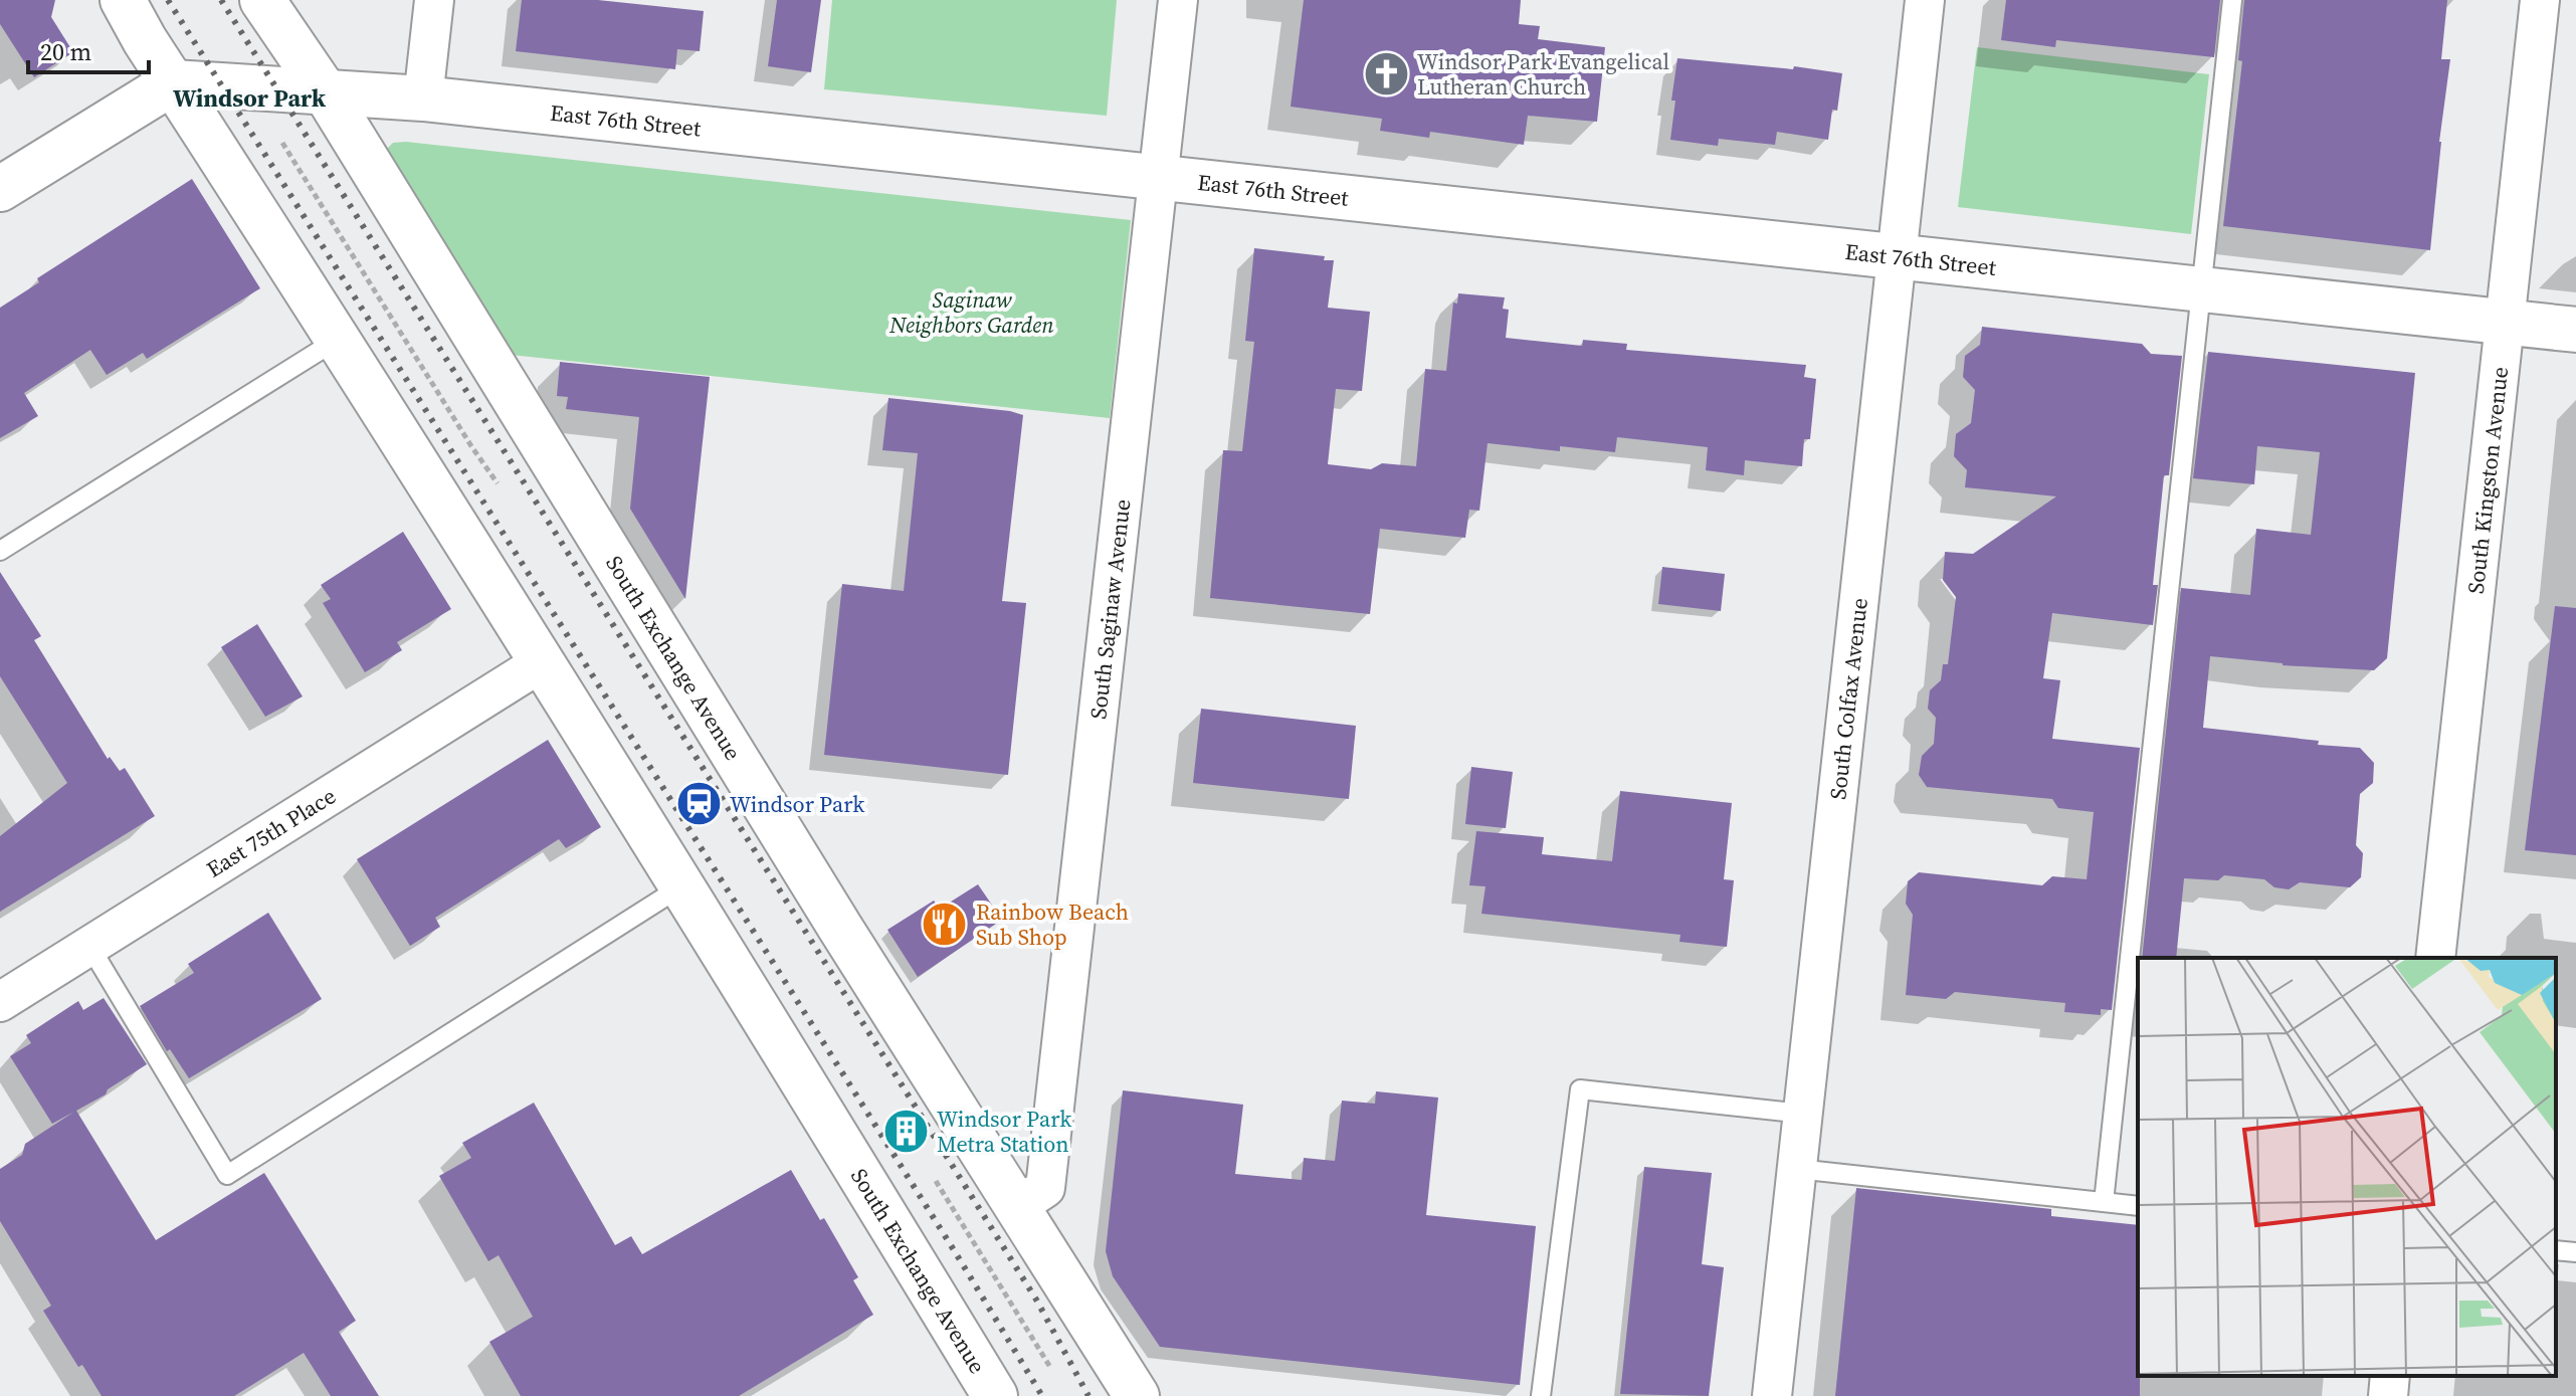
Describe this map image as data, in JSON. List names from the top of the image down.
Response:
{
  "streets": {
    "street": [
      "East 76th Street",
      "South Kingston Avenue",
      "South Saginaw Avenue",
      "South Exchange Avenue",
      "South Colfax Avenue",
      "East 75th Place"
    ]
  },
  "crossings": [
    ["East 76th Street", "South Kingston Avenue"],
    ["East 76th Street", "South Saginaw Avenue"],
    ["East 76th Street", "South Exchange Avenue"],
    ["East 76th Street", "South Colfax Avenue"],
    ["South Saginaw Avenue", "South Exchange Avenue"],
    ["South Exchange Avenue", "East 75th Place"]
  ],
  "districts": ["Windsor Park"],
  "parks": ["Saginaw Neighbors Garden"],
  "places": {
    "church": ["Windsor Park Evangelical Lutheran Church"],
    "station": ["Windsor Park"],
    "restaurant": ["Rainbow Beach Sub Shop"],
    "building": ["Windsor Park Metra Station"]
  },
  "scale_bar": "20 m"
}
